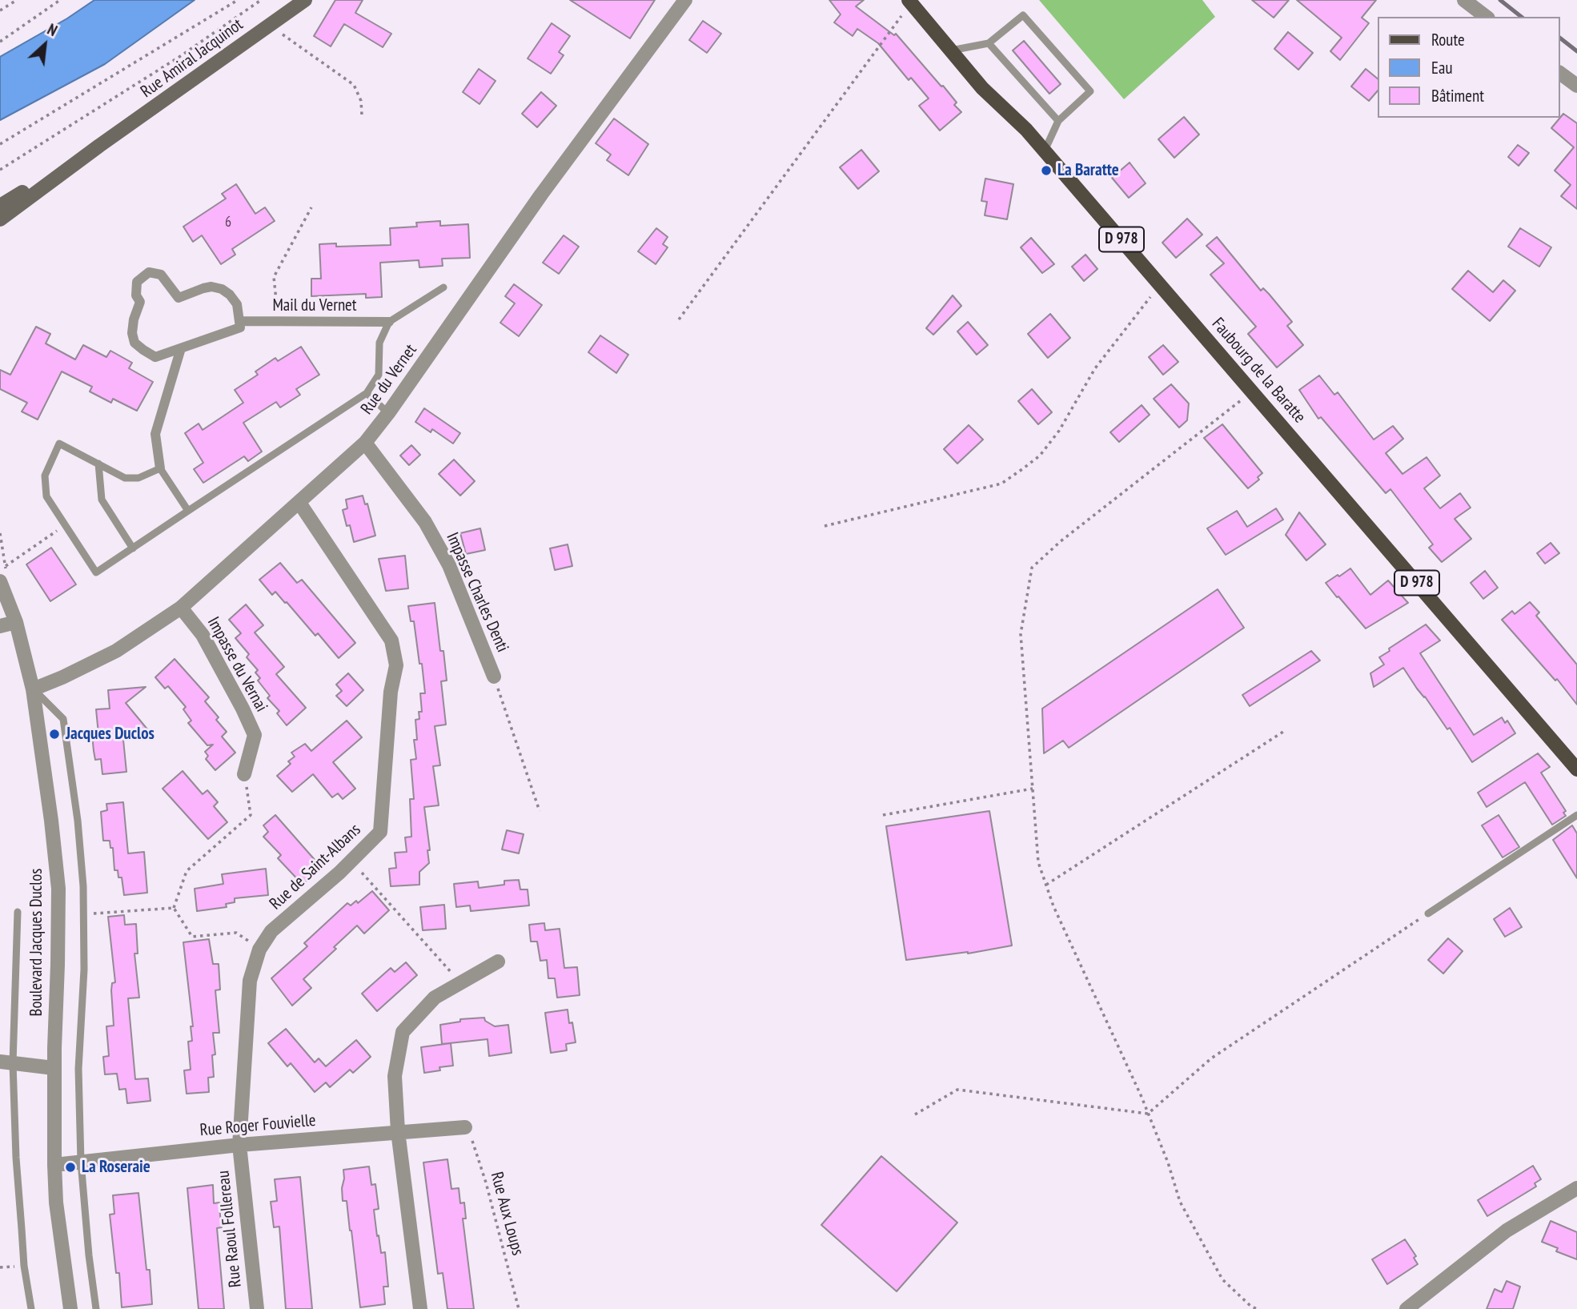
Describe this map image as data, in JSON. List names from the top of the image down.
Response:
{
  "streets": {
    "main road": ["Rue Amiral Jacquinot", "D 978", "Faubourg de la Baratte"],
    "street": [
      "Mail du Vernet",
      "Rue du Vernet",
      "Impasse Charles Denti",
      "Impasse du Vernai",
      "Rue de Saint-Albans",
      "Boulevard Jacques Duclos",
      "Rue Roger Fouvielle",
      "Rue Raoul Follereau"
    ],
    "path": ["Rue Aux Loups"]
  },
  "crossings": [
    ["Rue du Vernet", "Impasse Charles Denti"],
    ["Rue du Vernet", "Impasse du Vernai"],
    ["Rue du Vernet", "Rue de Saint-Albans"],
    ["Rue du Vernet", "Boulevard Jacques Duclos"],
    ["Rue de Saint-Albans", "Rue Roger Fouvielle"],
    ["Rue de Saint-Albans", "Rue Raoul Follereau"],
    ["Boulevard Jacques Duclos", "Rue Roger Fouvielle"],
    ["Rue Roger Fouvielle", "Rue Aux Loups"],
    ["Rue Roger Fouvielle", "Rue Raoul Follereau"]
  ],
  "places": ["La Baratte", "Jacques Duclos", "La Roseraie"],
  "house_numbers": ["6"],
  "legend": ["Route", "Eau", "Bâtiment"],
  "north": "top right"
}
